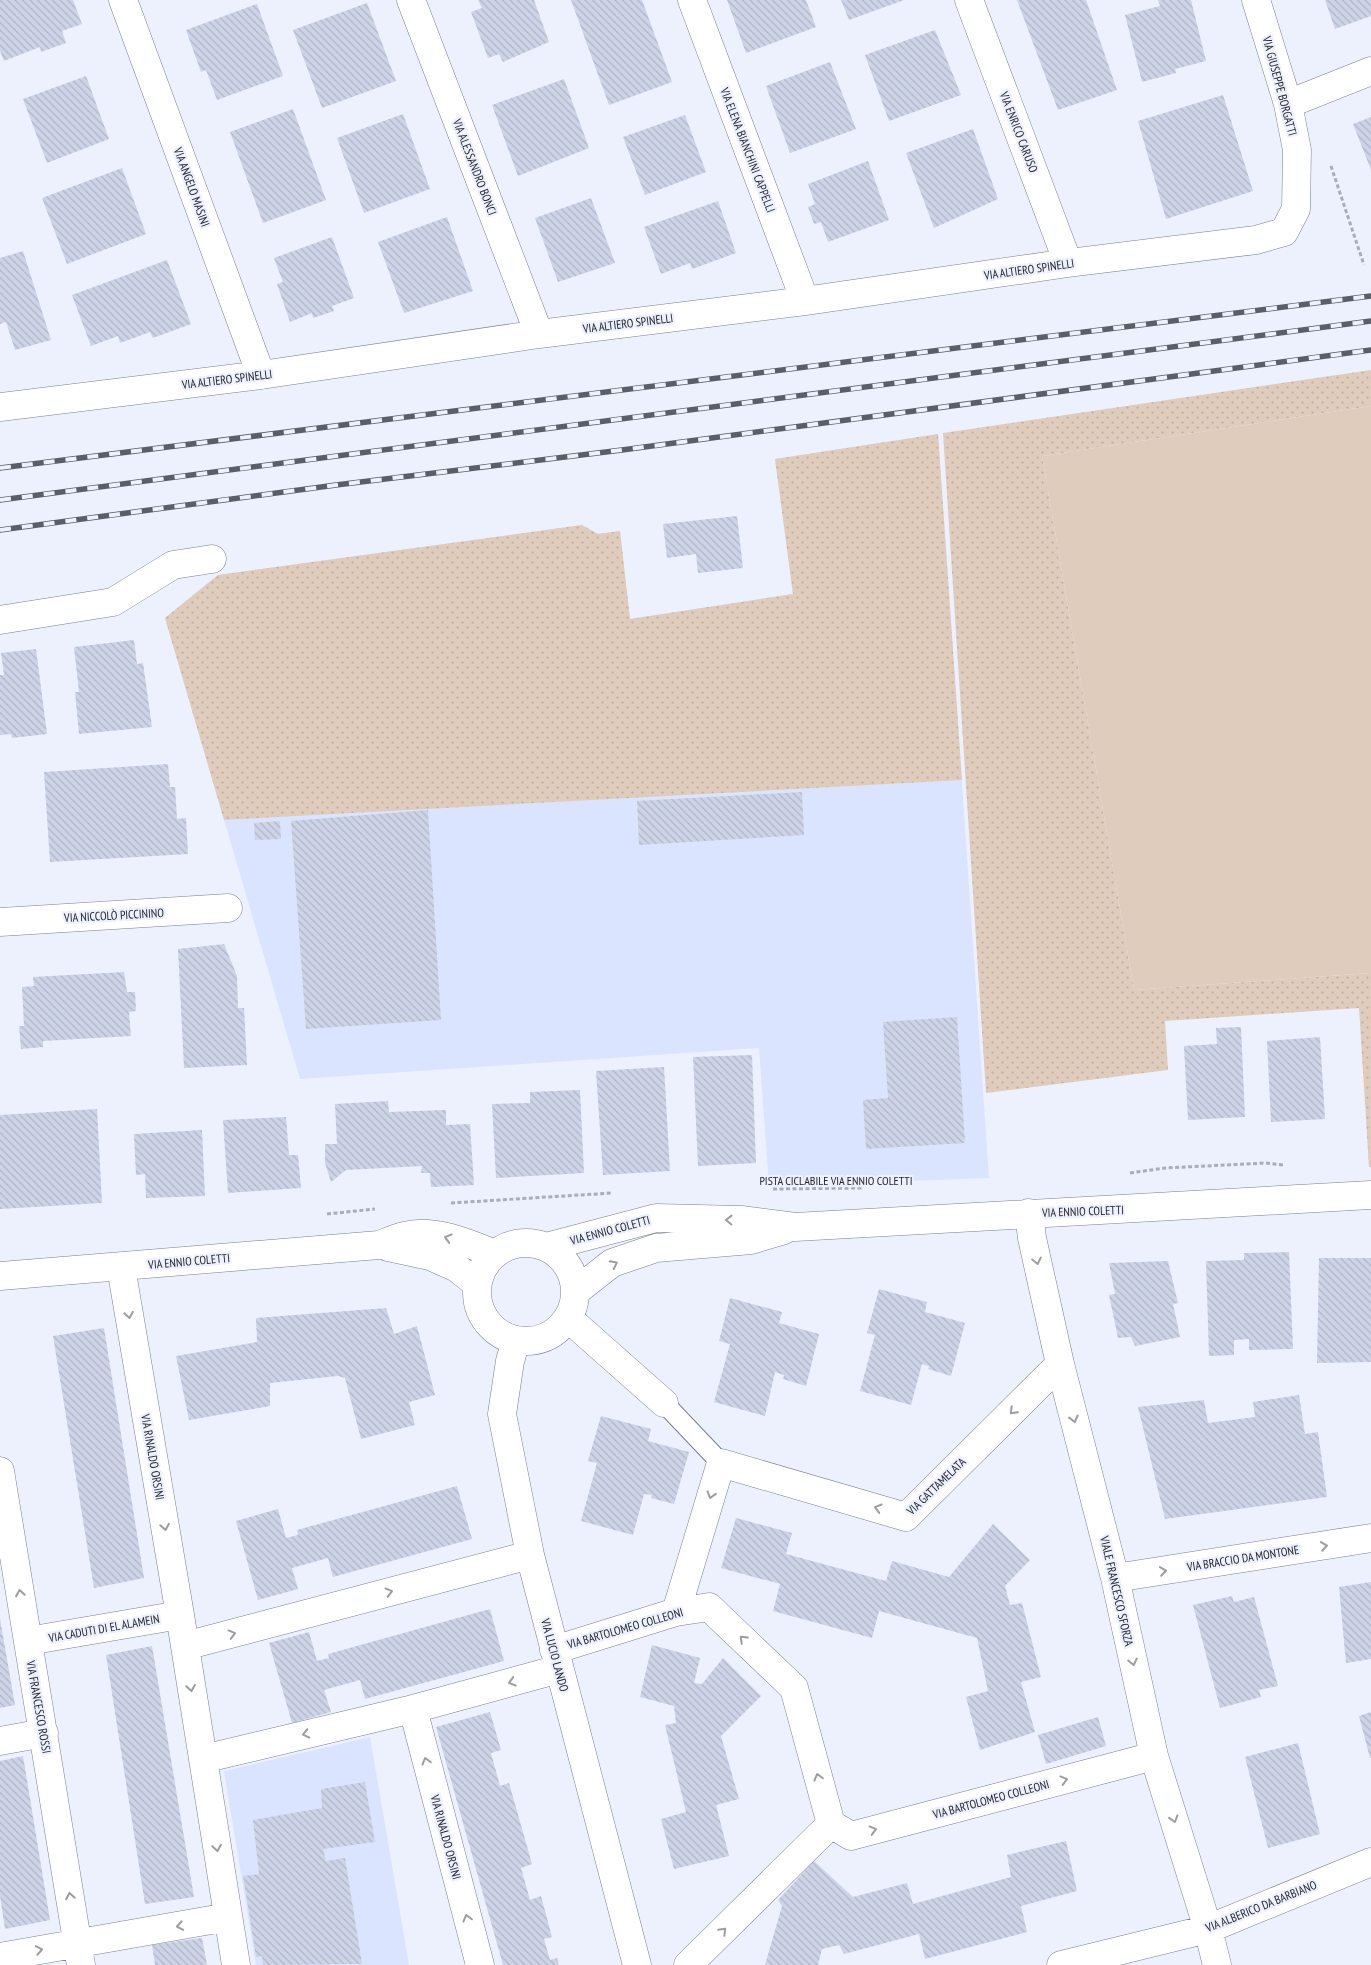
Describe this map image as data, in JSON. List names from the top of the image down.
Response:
{
  "streets": {
    "street": [
      "VIA GIUSEPPE BORGATTI",
      "VIA ENRICO CARUSO",
      "VIA ELENA BIANCHINI CAPPELLI",
      "VIA ALESSANDRO BONCI",
      "VIA ANGELO MASINI",
      "VIA ALTIERO SPINELLI",
      "VIA NICCOLÒ PICCININO",
      "VIA ENNIO COLETTI",
      "VIA RINALDO ORSINI",
      "VIA GATTAMELATA",
      "VIA BRACCIO DA MONTONE",
      "VIALE FRANCESCO SFORZA",
      "VIA CADUTI DI EL ALAMEIN",
      "VIA BARTOLOMEO COLLEONI",
      "VIA LUCIO LANDO",
      "VIA FRANCESCO ROSSI",
      "VIA ALBERICO DA BARBIANO"
    ],
    "path": ["PISTA CICLABILE VIA ENNIO COLETTI"]
  },
  "crossings": [
    ["VIA GIUSEPPE BORGATTI", "VIA ALTIERO SPINELLI"],
    ["VIA ENRICO CARUSO", "VIA ALTIERO SPINELLI"],
    ["VIA ELENA BIANCHINI CAPPELLI", "VIA ALTIERO SPINELLI"],
    ["VIA ALESSANDRO BONCI", "VIA ALTIERO SPINELLI"],
    ["VIA ANGELO MASINI", "VIA ALTIERO SPINELLI"],
    ["VIA ENNIO COLETTI", "VIA RINALDO ORSINI"],
    ["VIA ENNIO COLETTI", "VIA GATTAMELATA"],
    ["VIA ENNIO COLETTI", "VIALE FRANCESCO SFORZA"],
    ["VIA ENNIO COLETTI", "VIA LUCIO LANDO"],
    ["VIA RINALDO ORSINI", "VIA CADUTI DI EL ALAMEIN"],
    ["VIA GATTAMELATA", "VIALE FRANCESCO SFORZA"],
    ["VIA GATTAMELATA", "VIA LUCIO LANDO"],
    ["VIA BRACCIO DA MONTONE", "VIALE FRANCESCO SFORZA"],
    ["VIALE FRANCESCO SFORZA", "VIA BARTOLOMEO COLLEONI"],
    ["VIALE FRANCESCO SFORZA", "VIA ALBERICO DA BARBIANO"],
    ["VIA CADUTI DI EL ALAMEIN", "VIA FRANCESCO ROSSI"],
    ["VIA BARTOLOMEO COLLEONI", "VIA LUCIO LANDO"]
  ],
  "one_way": [
    "VIA GATTAMELATA",
    "VIA BRACCIO DA MONTONE",
    "VIALE FRANCESCO SFORZA",
    "VIA FRANCESCO ROSSI"
  ]
}
